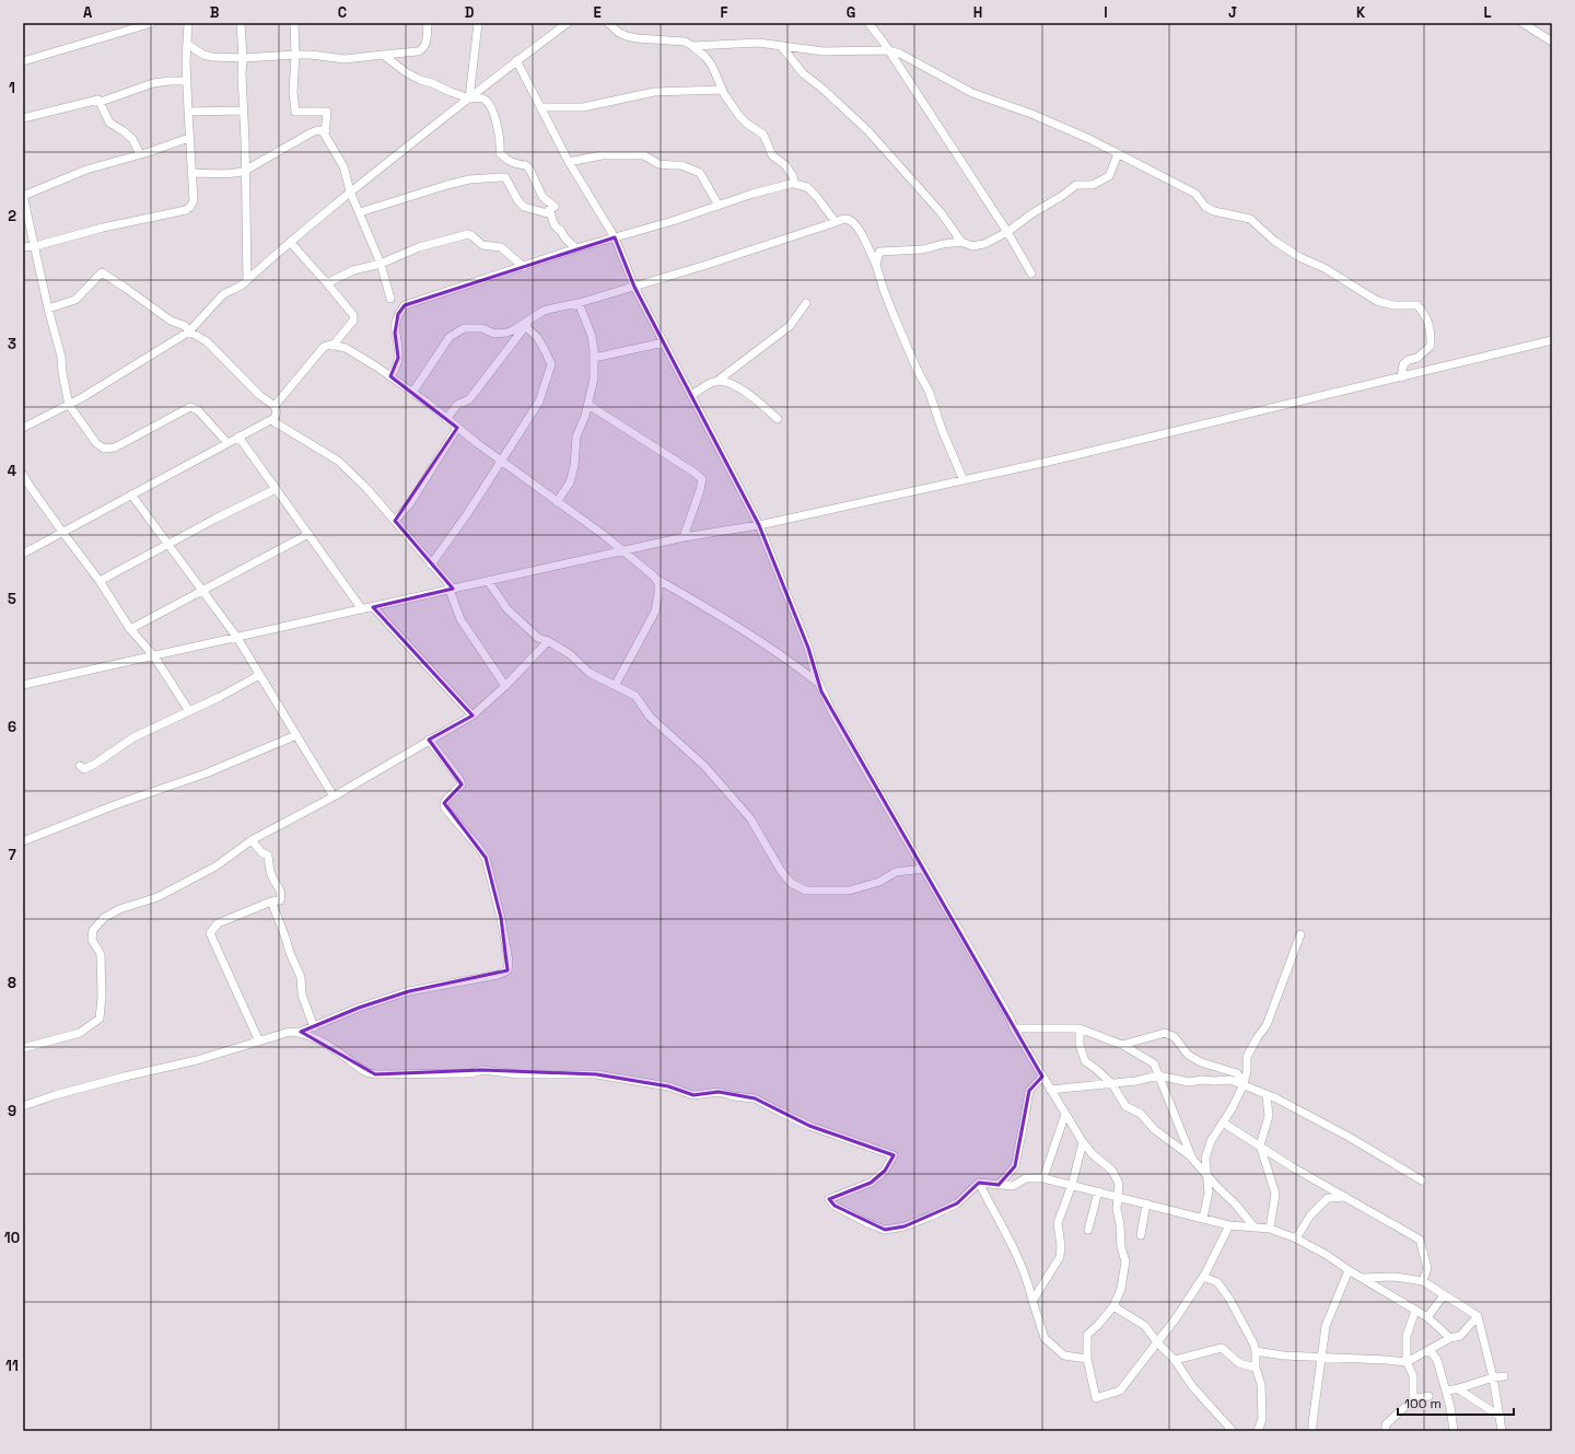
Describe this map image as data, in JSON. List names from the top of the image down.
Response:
{
  "scale_bar": "100 m",
  "grid": {
    "columns": [
      "A",
      "B",
      "C",
      "D",
      "E",
      "F",
      "G",
      "H",
      "I",
      "J",
      "K",
      "L"
    ],
    "rows": [
      "1",
      "2",
      "3",
      "4",
      "5",
      "6",
      "7",
      "8",
      "9",
      "10",
      "11"
    ]
  }
}
